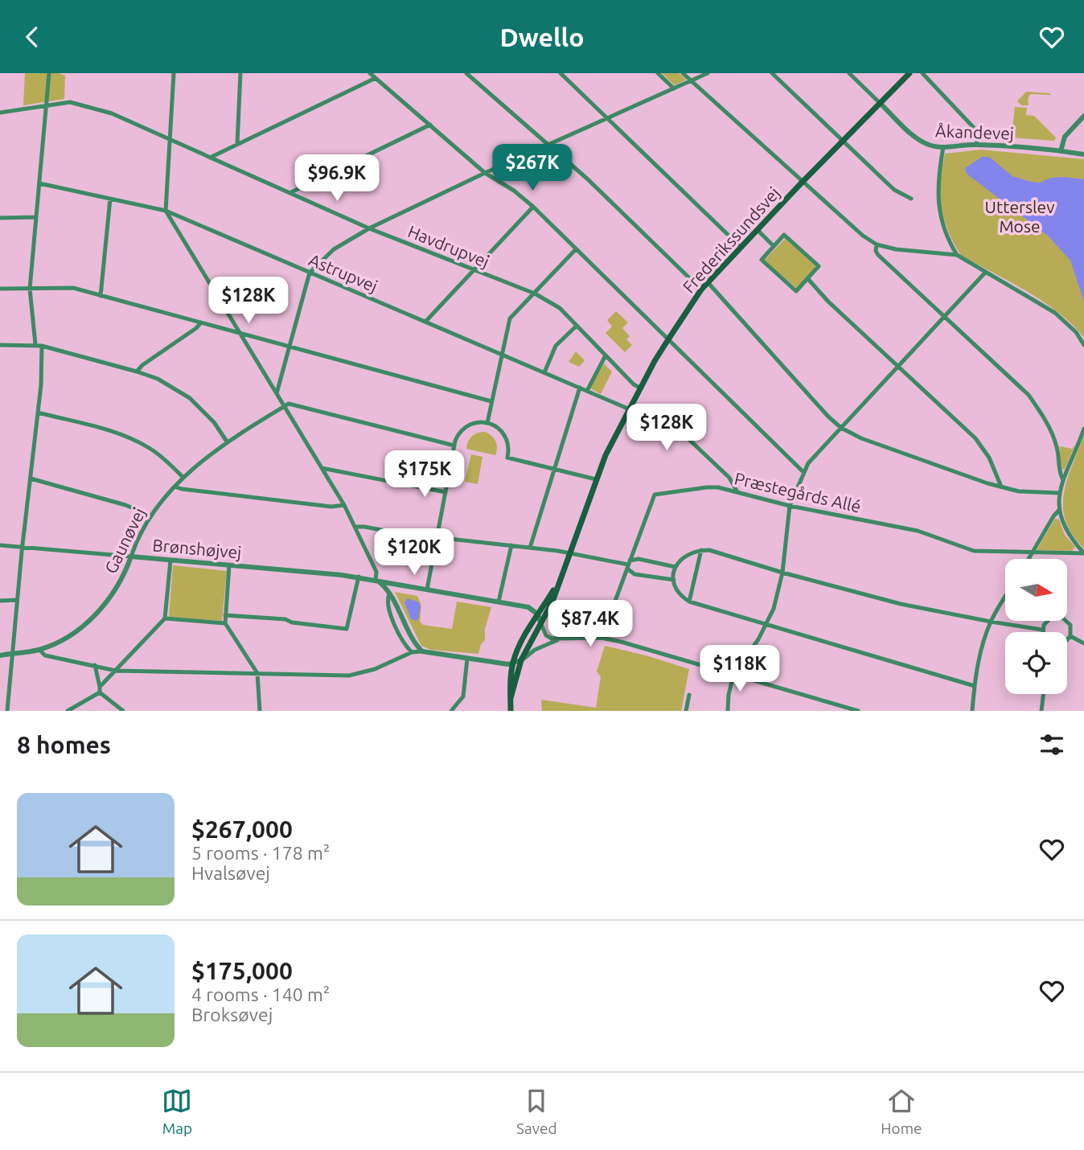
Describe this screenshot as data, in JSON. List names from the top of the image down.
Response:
{
  "streets": {
    "main road": ["Frederikssundsvej"],
    "street": [
      "Åkandevej",
      "Havdrupvej",
      "Astrupvej",
      "Præstegårds Allé",
      "Gaunøvej",
      "Brønshøjvej"
    ]
  },
  "crossings": [
    ["Åkandevej", "Frederikssundsvej"],
    ["Frederikssundsvej", "Havdrupvej"],
    ["Frederikssundsvej", "Astrupvej"],
    ["Frederikssundsvej", "Brønshøjvej"],
    ["Gaunøvej", "Brønshøjvej"]
  ],
  "parks": ["Utterslev Mose"],
  "north": "right",
  "page": {
    "header": "Dwello",
    "price": [
      "$267K",
      "$96.9K",
      "$128K",
      "$128K",
      "$175K",
      "$120K",
      "$87.4K",
      "$118K"
    ],
    "heading": "8 homes",
    "list": [
      {
        "name": "$267,000",
        "note": "5 rooms · 178 m² · Hvalsøvej"
      },
      {
        "name": "$175,000",
        "note": "4 rooms · 140 m² · Broksøvej"
      }
    ],
    "tabs": ["Map", "Saved", "Home"]
  }
}
